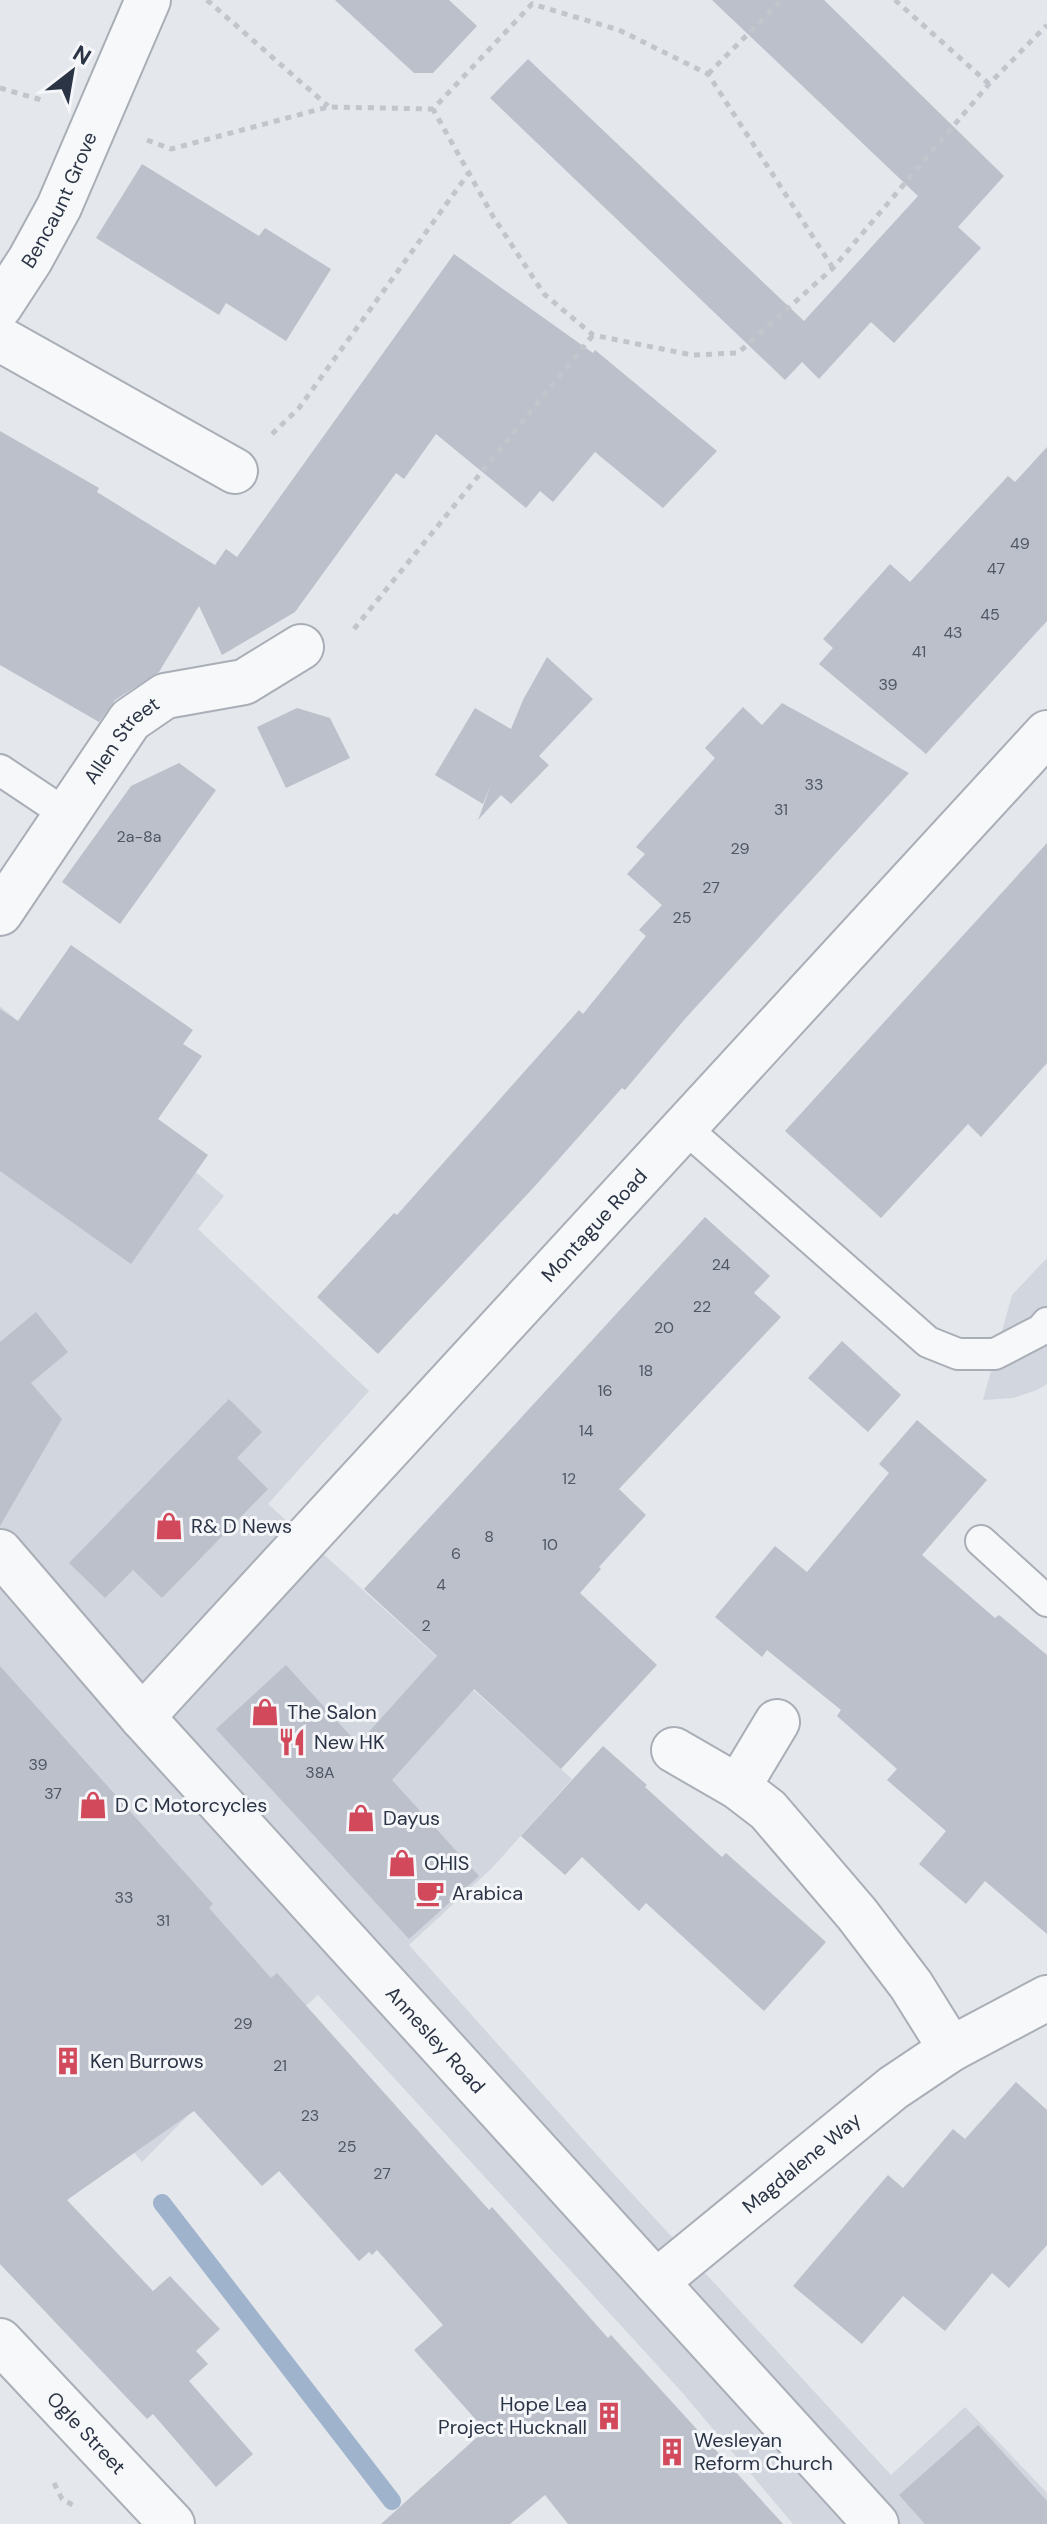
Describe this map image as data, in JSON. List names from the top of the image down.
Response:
{
  "streets": {
    "street": [
      "Bencaunt Grove",
      "Allen Street",
      "Montague Road",
      "Annesley Road",
      "Magdalene Way",
      "Ogle Street"
    ]
  },
  "crossings": [
    ["Montague Road", "Annesley Road"],
    ["Annesley Road", "Magdalene Way"]
  ],
  "places": {
    "shop": [
      "R& D News",
      "The Salon",
      "D C Motorcycles",
      "Dayus",
      "OHIS"
    ],
    "restaurant": ["New HK"],
    "cafe": ["Arabica"],
    "building": ["Ken Burrows", "Hope Lea Project Hucknall", "Wesleyan Reform Church"]
  },
  "house_numbers": [
    "49",
    "47",
    "45",
    "43",
    "41",
    "39",
    "33",
    "31",
    "2a-8a",
    "29",
    "27",
    "25",
    "24",
    "22",
    "20",
    "18",
    "16",
    "14",
    "12",
    "8",
    "10",
    "6",
    "4",
    "2",
    "39",
    "38A",
    "37",
    "33",
    "31",
    "29",
    "21",
    "23",
    "25",
    "27"
  ],
  "north": "top right"
}
